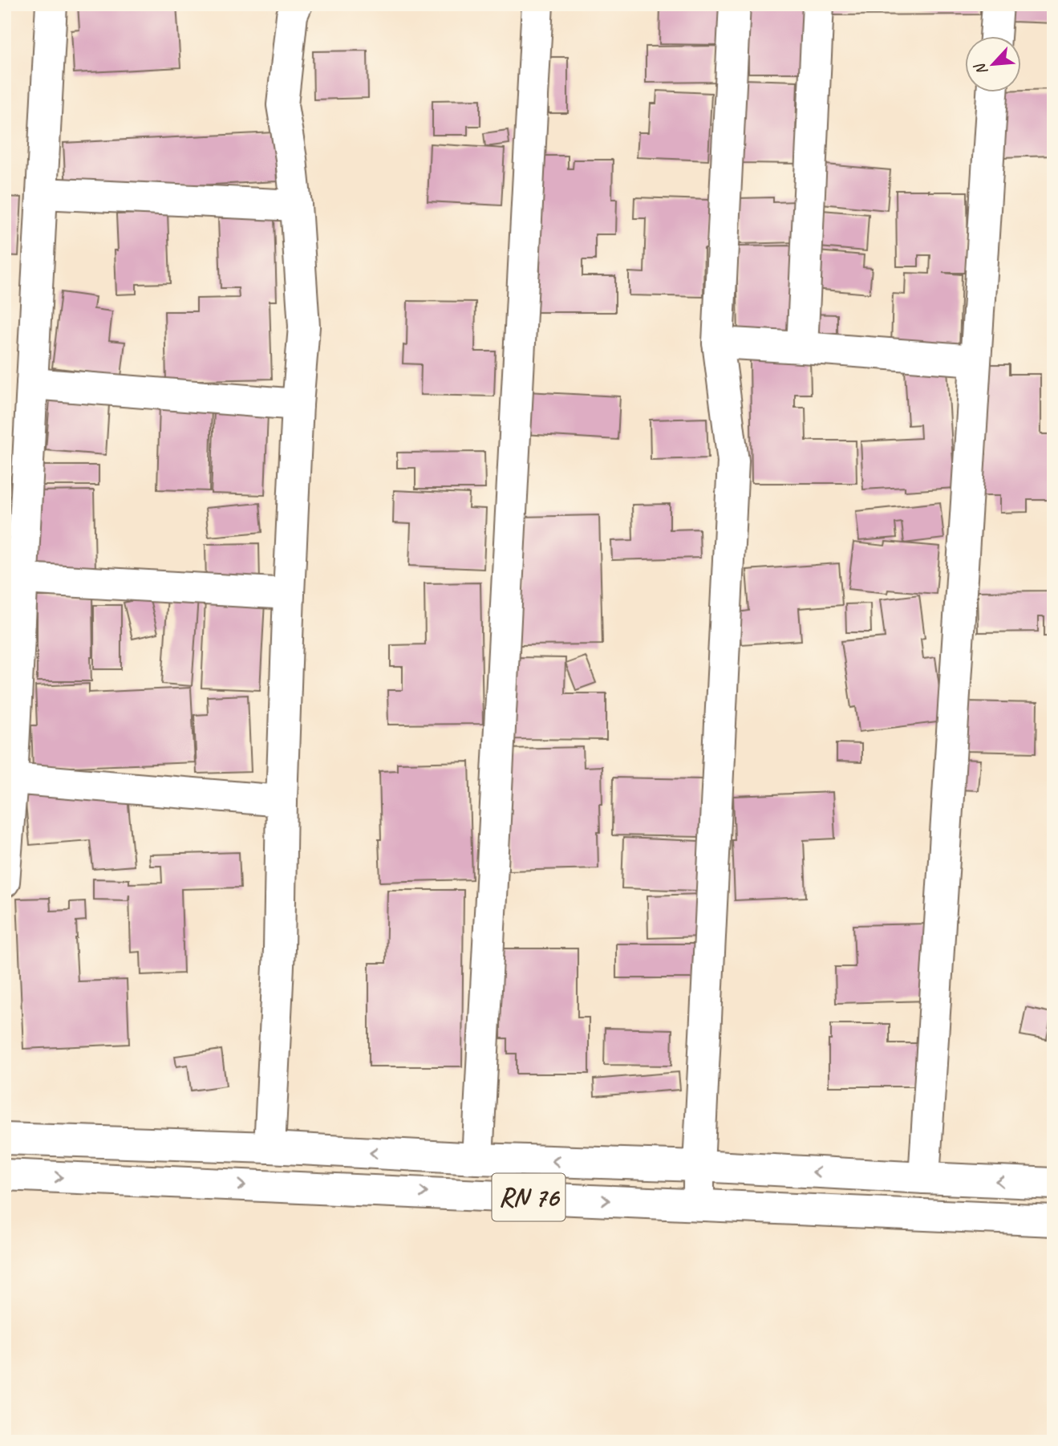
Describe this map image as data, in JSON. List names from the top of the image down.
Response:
{
  "streets": {
    "main road": ["RN 76"]
  },
  "north": "bottom left"
}
